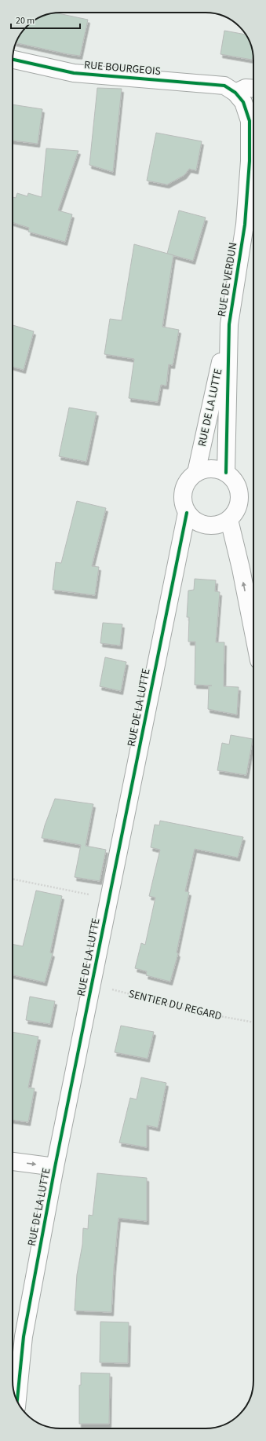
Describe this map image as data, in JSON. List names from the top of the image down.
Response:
{
  "streets": {
    "street": ["RUE BOURGEOIS", "RUE DE VERDUN", "RUE DE LA LUTTE"],
    "path": ["SENTIER DU REGARD"]
  },
  "crossings": [
    ["RUE BOURGEOIS", "RUE DE VERDUN"],
    ["RUE DE VERDUN", "RUE DE LA LUTTE"],
    ["RUE DE LA LUTTE", "SENTIER DU REGARD"]
  ],
  "scale_bar": "20 m"
}
